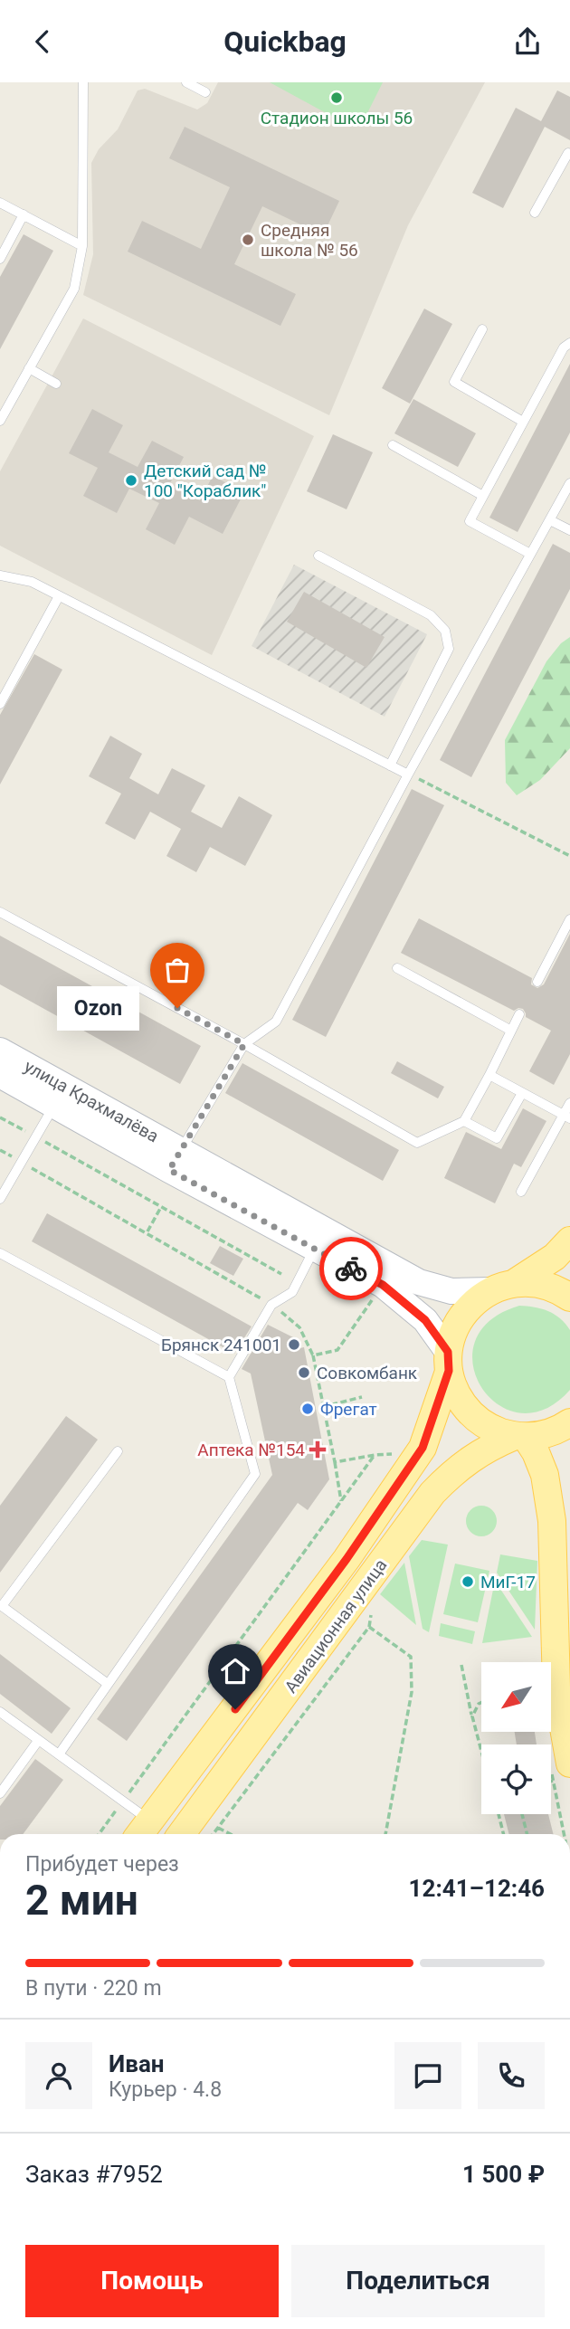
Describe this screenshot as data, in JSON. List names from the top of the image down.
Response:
{
  "streets": {
    "main road": ["улица Крахмалёва", "Авиационная улица"]
  },
  "crossings": [
    ["улица Крахмалёва", "Авиационная улица"]
  ],
  "places": {
    "other": [
      "Стадион школы 56",
      "Средняя школа № 56",
      "Детский сад № 100 \"Кораблик\"",
      "Ozon",
      "Брянск 241001",
      "Совкомбанк",
      "Фрегат",
      "МиГ-17"
    ],
    "health": ["Аптека №154"]
  },
  "north": "bottom left",
  "page": {
    "header": "Quickbag",
    "bubble": "Ozon",
    "heading": ["2 мин", "Прибудет через", "12:41–12:46"],
    "panel": [
      "Иван",
      "Курьер · 4.8",
      "Заказ #7952",
      "1 500 ₽"
    ],
    "bar": "В пути · 220 m",
    "buttons": ["Помощь", "Поделиться"]
  }
}
